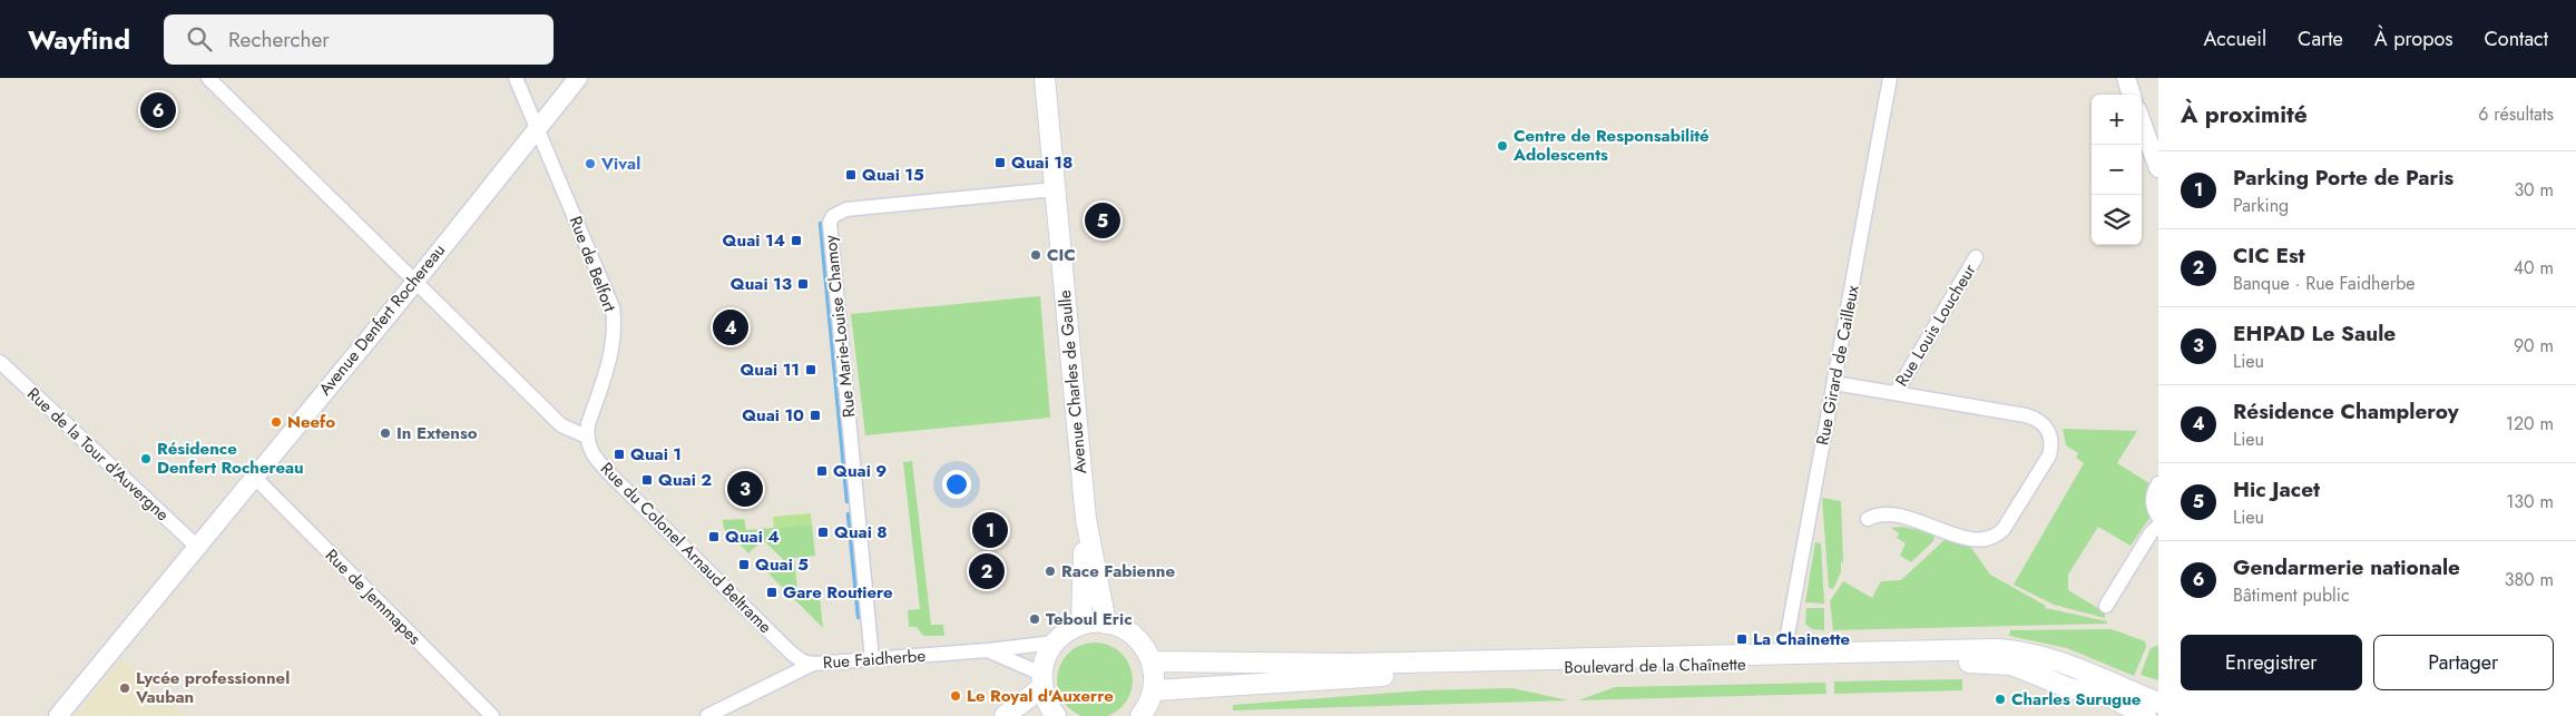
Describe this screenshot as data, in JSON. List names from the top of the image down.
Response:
{
  "streets": {
    "main road": ["Avenue Charles de Gaulle", "Boulevard de la Chaînette"],
    "street": [
      "Rue de Belfort",
      "Avenue Denfert Rochereau",
      "Rue Louis Loucheur",
      "Rue Marie-Louise Chamoy",
      "Rue Girard de Cailleux",
      "Rue de la Tour d'Auvergne",
      "Rue du Colonel Arnaud Beltrame",
      "Rue de Jemmapes",
      "Rue Faidherbe"
    ]
  },
  "crossings": [
    ["Rue de Belfort", "Avenue Denfert Rochereau"],
    ["Rue de Belfort", "Rue du Colonel Arnaud Beltrame"],
    ["Avenue Denfert Rochereau", "Rue de la Tour d'Auvergne"],
    ["Avenue Denfert Rochereau", "Rue de Jemmapes"],
    ["Rue Louis Loucheur", "Rue Girard de Cailleux"],
    ["Rue Marie-Louise Chamoy", "Avenue Charles de Gaulle"],
    ["Rue Marie-Louise Chamoy", "Rue Faidherbe"],
    ["Rue du Colonel Arnaud Beltrame", "Rue Faidherbe"]
  ],
  "places": {
    "other": [
      "Centre de Responsabilité Adolescents",
      "Vival",
      "CIC",
      "Neefo",
      "In Extenso",
      "Résidence Denfert Rochereau",
      "Race Fabienne",
      "Teboul Eric",
      "Lycée professionnel Vauban",
      "Le Royal d'Auxerre",
      "Charles Surugue"
    ],
    "transit": [
      "Quai 18",
      "Quai 15",
      "Quai 14",
      "Quai 13",
      "Quai 11",
      "Quai 10",
      "Quai 1",
      "Quai 9",
      "Quai 2",
      "Quai 8",
      "Quai 4",
      "Quai 5",
      "Gare Routiere",
      "La Chainette"
    ]
  },
  "page": {
    "header": "Wayfind",
    "search": "Rechercher",
    "nav": [
      "Accueil",
      "Carte",
      "À propos",
      "Contact"
    ],
    "heading": ["À proximité", "6 résultats"],
    "pins": [
      "6",
      "5",
      "4",
      "3",
      "1",
      "2"
    ],
    "map_buttons": ["+", "−"],
    "list": [
      {
        "mark": "1",
        "name": "Parking Porte de Paris",
        "note": "Parking",
        "value": "30 m"
      },
      {
        "mark": "2",
        "name": "CIC Est",
        "note": "Banque · Rue Faidherbe",
        "value": "40 m"
      },
      {
        "mark": "3",
        "name": "EHPAD Le Saule",
        "note": "Lieu",
        "value": "90 m"
      },
      {
        "mark": "4",
        "name": "Résidence Champleroy",
        "note": "Lieu",
        "value": "120 m"
      },
      {
        "mark": "5",
        "name": "Hic Jacet",
        "note": "Lieu",
        "value": "130 m"
      },
      {
        "mark": "6",
        "name": "Gendarmerie nationale",
        "note": "Bâtiment public",
        "value": "380 m"
      }
    ],
    "buttons": ["Enregistrer", "Partager"]
  }
}
